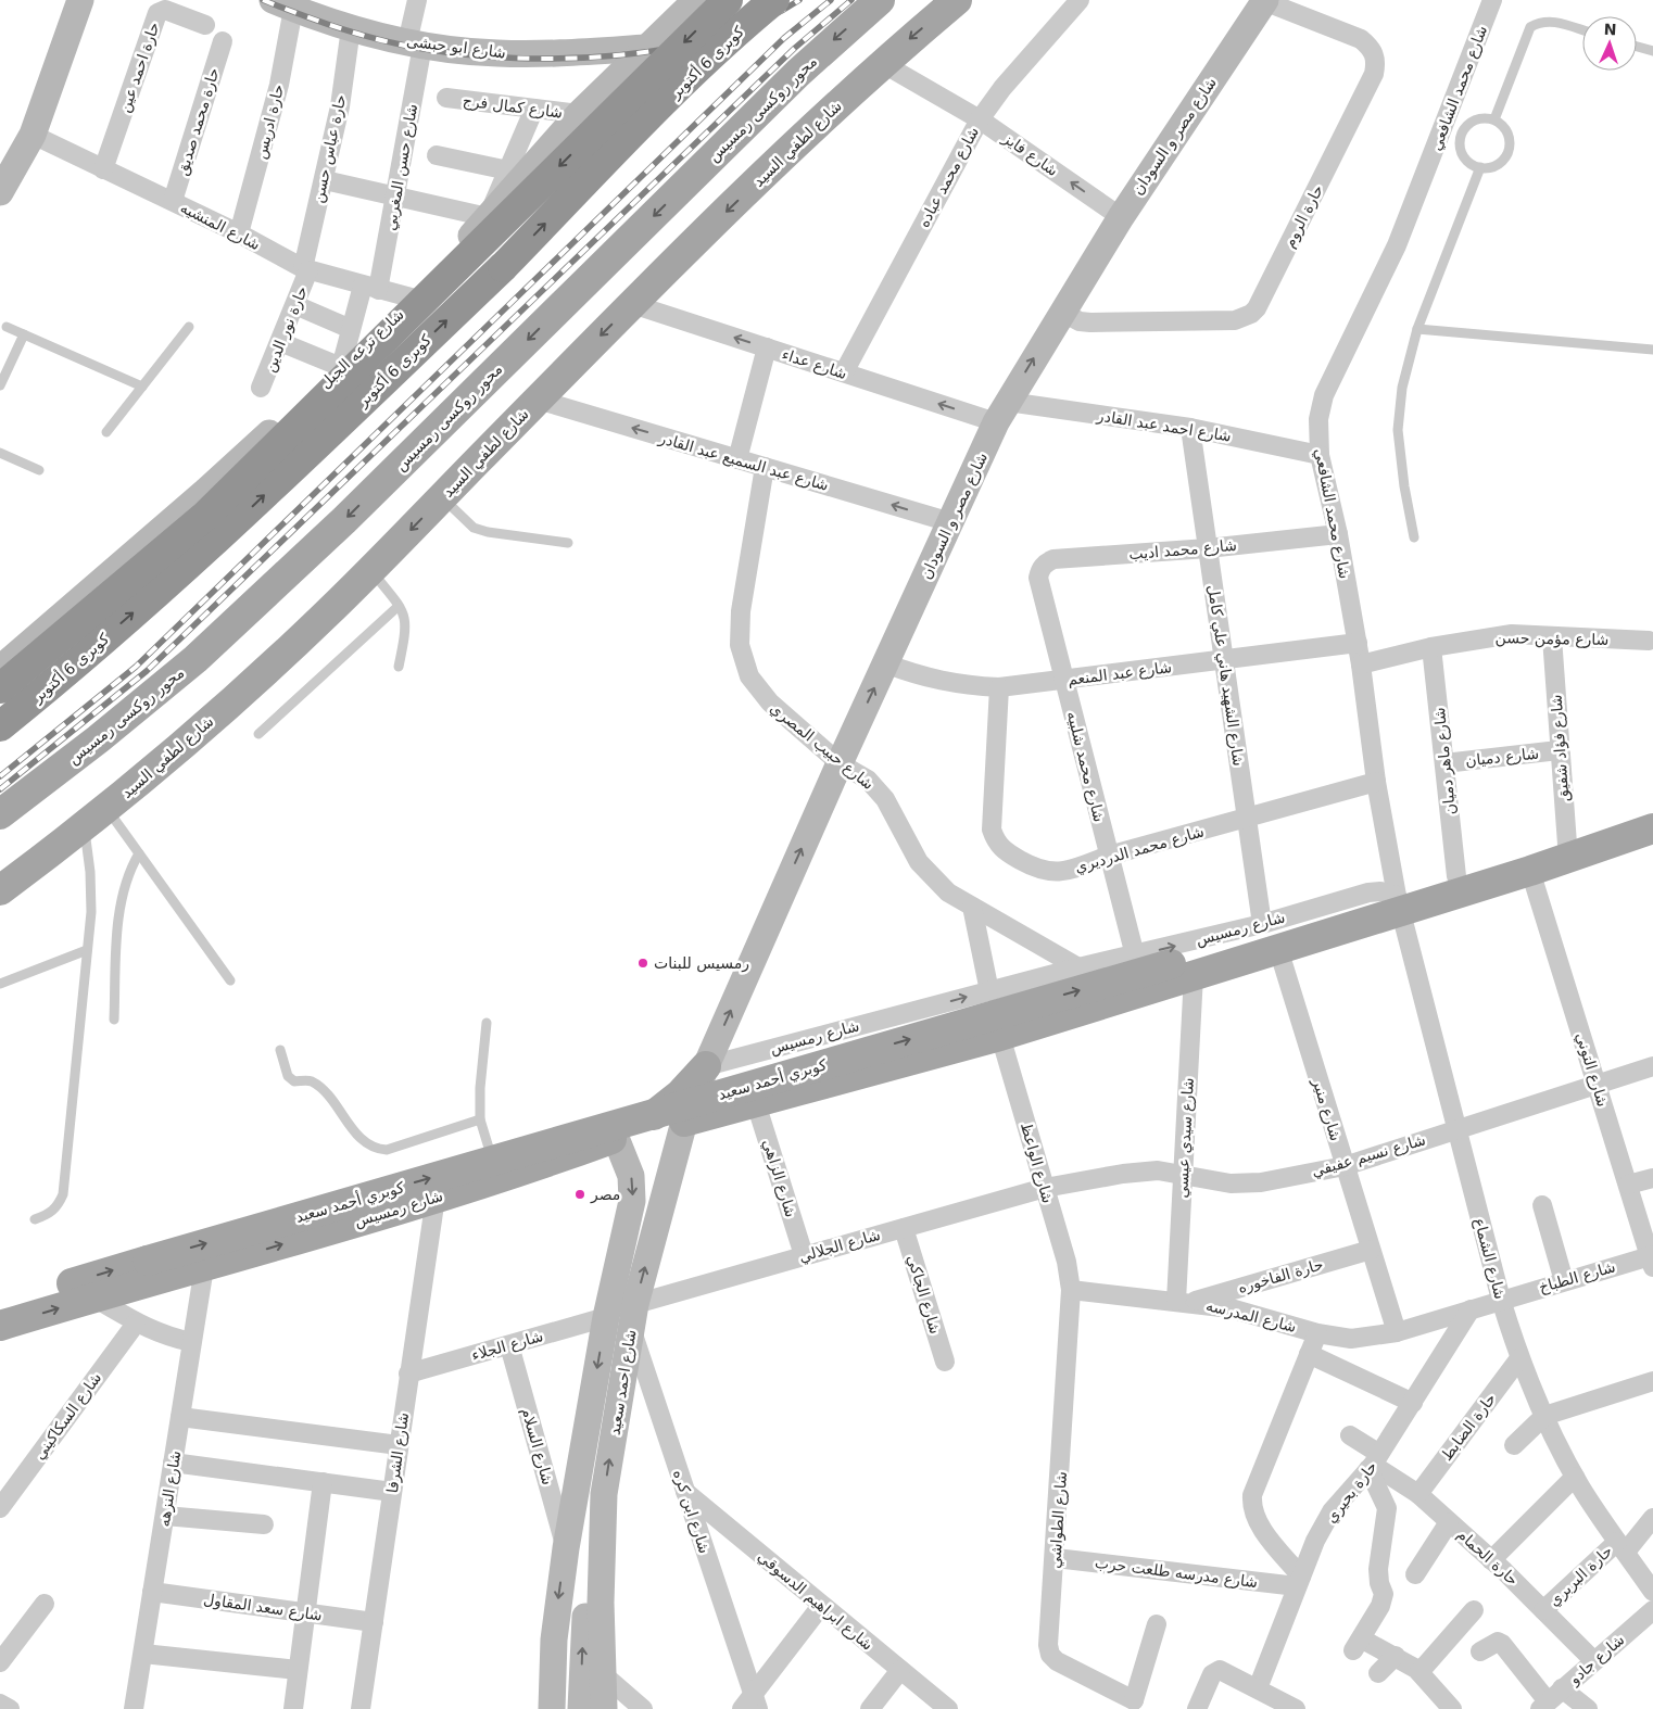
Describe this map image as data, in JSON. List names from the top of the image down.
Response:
{
  "streets": {
    "highway": ["كوبرى 6 أكتوبر"],
    "main road": [
      "شارع ابو حبشى",
      "محور روكسى رمسيس",
      "شارع مصر و السودان",
      "شارع لطفي السيد",
      "شارع ترعه الجبل",
      "شارع رمسيس",
      "كوبري أحمد سعيد",
      "شارع احمد سعيد"
    ],
    "street": [
      "حارة احمد عين",
      "شارع محمد الشافعي",
      "شارع كمال فرج",
      "حارة محمد صديق",
      "حارة ادريس",
      "حارة عباس حسن",
      "شارع فايز",
      "شارع حسن المغربي",
      "شارع محمد عباده",
      "حارة الروم",
      "شارع المنشيه",
      "حارة نور الدين",
      "شارع عداء",
      "شارع احمد عبد القادر",
      "شارع عبد السميع عبد القادر",
      "شارع محمد اديب",
      "شارع مؤمن حسن",
      "شارع عبد المنعم",
      "شارع الشهيد هاني علي كامل",
      "شارع حبيب المصري",
      "شارع فؤاد شفيق",
      "شارع دميان",
      "شارع ماهر دميان",
      "شارع محمد شلبيه",
      "شارع محمد الدرديري",
      "شارع التوني",
      "شارع منير",
      "شارع سيدي عيسي",
      "شارع نسيم عفيفي",
      "شارع الواعظ",
      "شارع الزاهي",
      "شارع الجلالي",
      "شارع الشماع",
      "حارة الفاخوره",
      "شارع الطباخ",
      "شارع الجاكي",
      "شارع المدرسه",
      "شارع الجلاء",
      "شارع السكاكيني",
      "حارة الضابط",
      "شارع السلام",
      "شارع الشرفا",
      "شارع النزهه",
      "حارة بحيري",
      "شارع ابن كره",
      "شارع الطواشي",
      "حارة الحمام",
      "شارع مدرسه طلعت حرب",
      "حارة البربري",
      "شارع ابراهيم الدسوقي",
      "شارع سعد المقاول",
      "شارع جادو"
    ]
  },
  "crossings": [
    ["شارع ابو حبشى", "حارة ادريس"],
    ["شارع ابو حبشى", "حارة عباس حسن"],
    ["شارع ابو حبشى", "شارع حسن المغربي"],
    ["شارع ابو حبشى", "شارع ترعه الجبل"],
    ["حارة احمد عين", "شارع المنشيه"],
    ["شارع محمد الشافعي", "شارع احمد عبد القادر"],
    ["شارع محمد الشافعي", "شارع محمد اديب"],
    ["شارع محمد الشافعي", "شارع مؤمن حسن"],
    ["شارع محمد الشافعي", "شارع عبد المنعم"],
    ["شارع محمد الشافعي", "شارع محمد الدرديري"],
    ["شارع محمد الشافعي", "شارع رمسيس"],
    ["شارع محمد الشافعي", "كوبري أحمد سعيد"],
    ["شارع محمد الشافعي", "شارع الشماع"],
    ["شارع كمال فرج", "شارع ترعه الجبل"],
    ["حارة محمد صديق", "شارع المنشيه"],
    ["حارة ادريس", "شارع المنشيه"],
    ["شارع مصر و السودان", "شارع فايز"],
    ["شارع مصر و السودان", "حارة الروم"],
    ["شارع مصر و السودان", "شارع عداء"],
    ["شارع مصر و السودان", "شارع احمد عبد القادر"],
    ["شارع مصر و السودان", "شارع عبد السميع عبد القادر"],
    ["شارع مصر و السودان", "شارع عبد المنعم"],
    ["شارع مصر و السودان", "شارع حبيب المصري"],
    ["شارع مصر و السودان", "شارع رمسيس"],
    ["شارع مصر و السودان", "شارع احمد سعيد"],
    ["شارع لطفي السيد", "شارع فايز"],
    ["شارع لطفي السيد", "شارع عداء"],
    ["شارع لطفي السيد", "شارع عبد السميع عبد القادر"],
    ["حارة عباس حسن", "شارع المنشيه"],
    ["حارة عباس حسن", "حارة نور الدين"],
    ["شارع فايز", "شارع محمد عباده"],
    ["شارع حسن المغربي", "شارع المنشيه"],
    ["شارع حسن المغربي", "شارع ترعه الجبل"],
    ["شارع محمد عباده", "شارع عداء"],
    ["شارع المنشيه", "حارة نور الدين"],
    ["شارع المنشيه", "شارع ترعه الجبل"],
    ["شارع عداء", "شارع احمد عبد القادر"],
    ["شارع احمد عبد القادر", "شارع الشهيد هاني علي كامل"],
    ["شارع عبد السميع عبد القادر", "شارع حبيب المصري"],
    ["شارع محمد اديب", "شارع الشهيد هاني علي كامل"],
    ["شارع محمد اديب", "شارع محمد شلبيه"],
    ["شارع مؤمن حسن", "شارع فؤاد شفيق"],
    ["شارع مؤمن حسن", "شارع ماهر دميان"],
    ["شارع عبد المنعم", "شارع الشهيد هاني علي كامل"],
    ["شارع عبد المنعم", "شارع محمد شلبيه"],
    ["شارع عبد المنعم", "شارع محمد الدرديري"],
    ["شارع الشهيد هاني علي كامل", "شارع محمد الدرديري"],
    ["شارع الشهيد هاني علي كامل", "شارع رمسيس"],
    ["شارع حبيب المصري", "شارع رمسيس"],
    ["شارع فؤاد شفيق", "شارع دميان"],
    ["شارع فؤاد شفيق", "شارع رمسيس"],
    ["شارع دميان", "شارع ماهر دميان"],
    ["شارع ماهر دميان", "شارع رمسيس"],
    ["شارع محمد شلبيه", "شارع محمد الدرديري"],
    ["شارع محمد شلبيه", "شارع رمسيس"],
    ["شارع رمسيس", "شارع التوني"],
    ["شارع رمسيس", "كوبري أحمد سعيد"],
    ["شارع رمسيس", "شارع منير"],
    ["شارع رمسيس", "شارع سيدي عيسي"],
    ["شارع رمسيس", "شارع الواعظ"],
    ["شارع رمسيس", "شارع الزاهي"],
    ["شارع رمسيس", "شارع الشماع"],
    ["شارع رمسيس", "شارع احمد سعيد"],
    ["شارع رمسيس", "شارع الشرفا"],
    ["شارع رمسيس", "شارع النزهه"],
    ["شارع التوني", "شارع نسيم عفيفي"],
    ["شارع التوني", "شارع الطباخ"],
    ["كوبري أحمد سعيد", "شارع سيدي عيسي"],
    ["كوبري أحمد سعيد", "شارع الشماع"],
    ["شارع منير", "شارع نسيم عفيفي"],
    ["شارع منير", "حارة الفاخوره"],
    ["شارع منير", "شارع المدرسه"],
    ["شارع سيدي عيسي", "شارع نسيم عفيفي"],
    ["شارع سيدي عيسي", "حارة الفاخوره"],
    ["شارع سيدي عيسي", "شارع المدرسه"],
    ["شارع نسيم عفيفي", "شارع الواعظ"],
    ["شارع نسيم عفيفي", "شارع الجلالي"],
    ["شارع نسيم عفيفي", "شارع الشماع"],
    ["شارع الواعظ", "شارع الجلالي"],
    ["شارع الواعظ", "شارع المدرسه"],
    ["شارع الواعظ", "شارع الطواشي"],
    ["شارع الزاهي", "شارع الجلالي"],
    ["شارع الجلالي", "شارع الجاكي"],
    ["شارع الجلالي", "شارع احمد سعيد"],
    ["شارع الجلالي", "شارع ابن كره"],
    ["شارع الشماع", "شارع الطباخ"],
    ["شارع الشماع", "حارة الضابط"],
    ["شارع الشماع", "حارة البربري"],
    ["حارة الفاخوره", "شارع المدرسه"],
    ["شارع الطباخ", "شارع المدرسه"],
    ["شارع الطباخ", "حارة بحيري"],
    ["شارع المدرسه", "حارة بحيري"],
    ["شارع المدرسه", "شارع الطواشي"],
    ["شارع الجلاء", "شارع احمد سعيد"],
    ["شارع الجلاء", "شارع السلام"],
    ["شارع الجلاء", "شارع الشرفا"],
    ["شارع احمد سعيد", "شارع السلام"],
    ["شارع احمد سعيد", "شارع ابن كره"],
    ["حارة الضابط", "حارة الحمام"],
    ["شارع الشرفا", "شارع سعد المقاول"],
    ["شارع النزهه", "شارع سعد المقاول"],
    ["حارة بحيري", "حارة الحمام"],
    ["حارة بحيري", "شارع مدرسه طلعت حرب"],
    ["شارع ابن كره", "شارع ابراهيم الدسوقي"],
    ["شارع الطواشي", "شارع مدرسه طلعت حرب"],
    ["حارة الحمام", "حارة البربري"],
    ["حارة الحمام", "شارع جادو"]
  ],
  "one_way": [
    "محور روكسى رمسيس",
    "شارع مصر و السودان",
    "شارع لطفي السيد",
    "شارع فايز",
    "شارع عداء",
    "شارع عبد السميع عبد القادر",
    "كوبري أحمد سعيد"
  ],
  "places": ["رمسيس للبنات", "مصر"],
  "north": "top"
}
